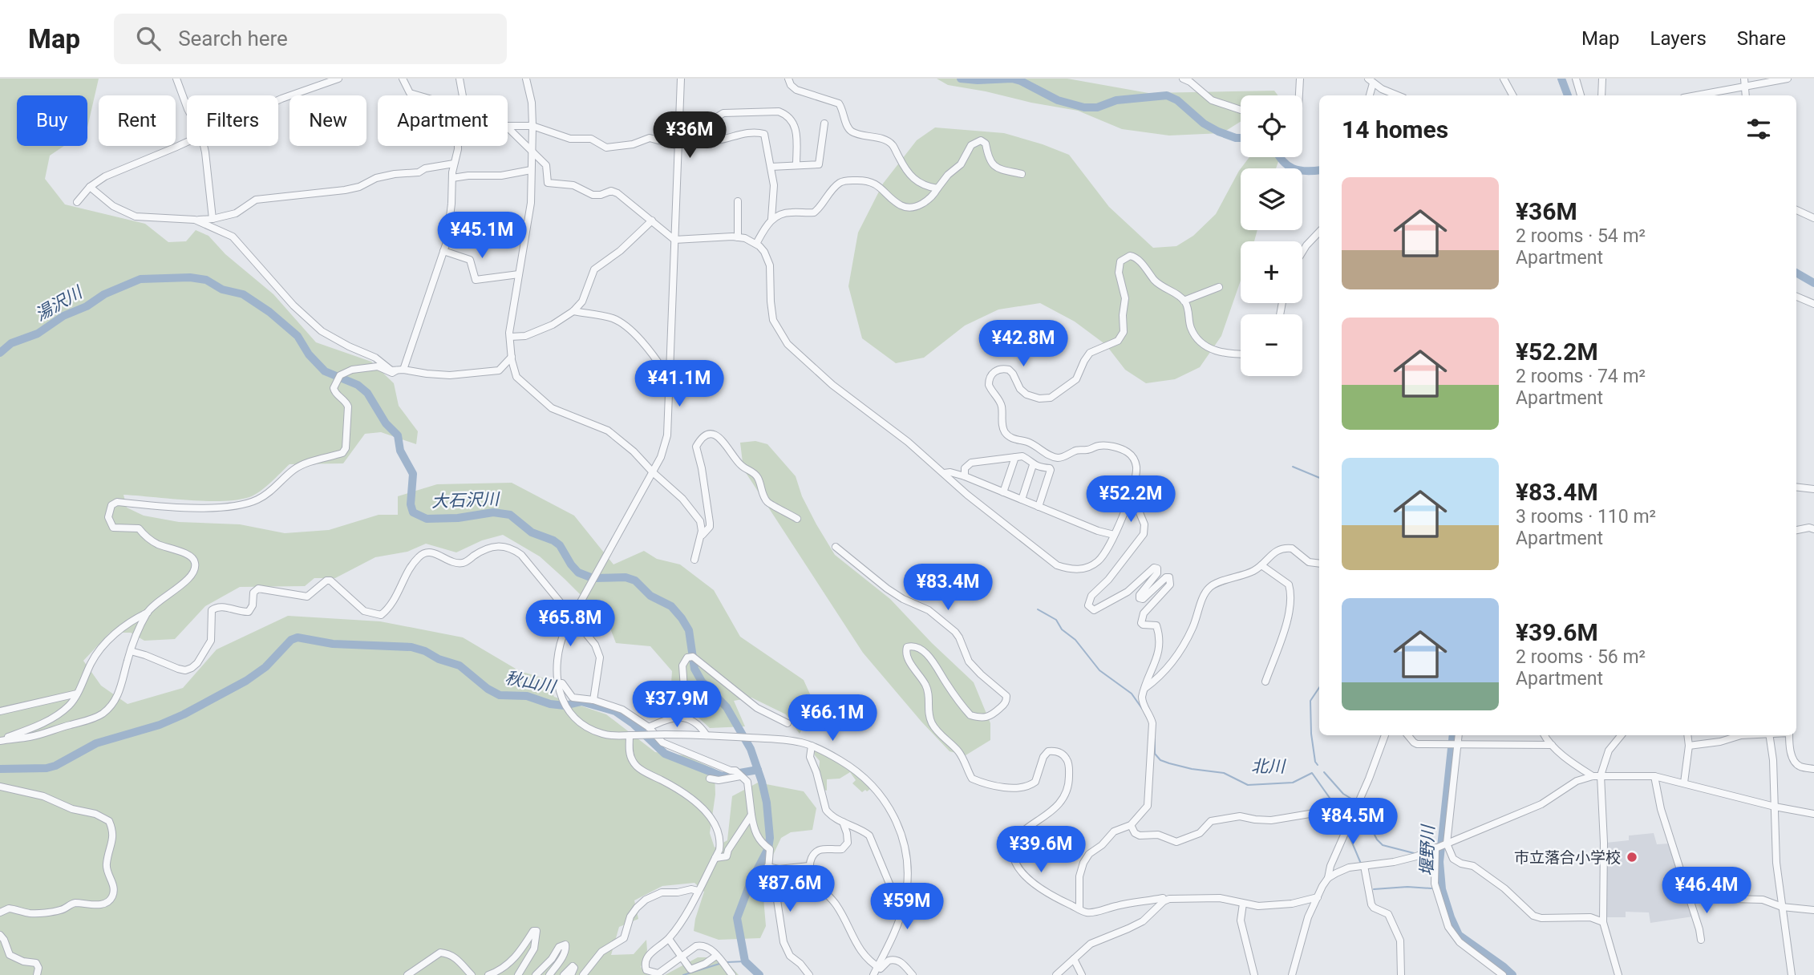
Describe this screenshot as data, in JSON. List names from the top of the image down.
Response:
{
  "water": [
    "湯沢川",
    "大石沢川",
    "秋山川",
    "北川",
    "堰野川"
  ],
  "places": ["市立落合小学校"],
  "page": {
    "header": "Map",
    "search": "Search here",
    "nav": ["Map", "Layers", "Share"],
    "map_buttons": ["+", "−"],
    "chip": [
      "Buy",
      "Rent",
      "Filters",
      "New",
      "Apartment"
    ],
    "heading": "14 homes",
    "price": [
      "¥36M",
      "¥45.1M",
      "¥42.8M",
      "¥41.1M",
      "¥52.2M",
      "¥83.4M",
      "¥65.8M",
      "¥37.9M",
      "¥66.1M",
      "¥84.5M",
      "¥39.6M",
      "¥87.6M",
      "¥46.4M",
      "¥59M"
    ],
    "list": [
      {
        "name": "¥36M",
        "note": "2 rooms · 54 m² · Apartment"
      },
      {
        "name": "¥52.2M",
        "note": "2 rooms · 74 m² · Apartment"
      },
      {
        "name": "¥83.4M",
        "note": "3 rooms · 110 m² · Apartment"
      },
      {
        "name": "¥39.6M",
        "note": "2 rooms · 56 m² · Apartment"
      }
    ]
  }
}
